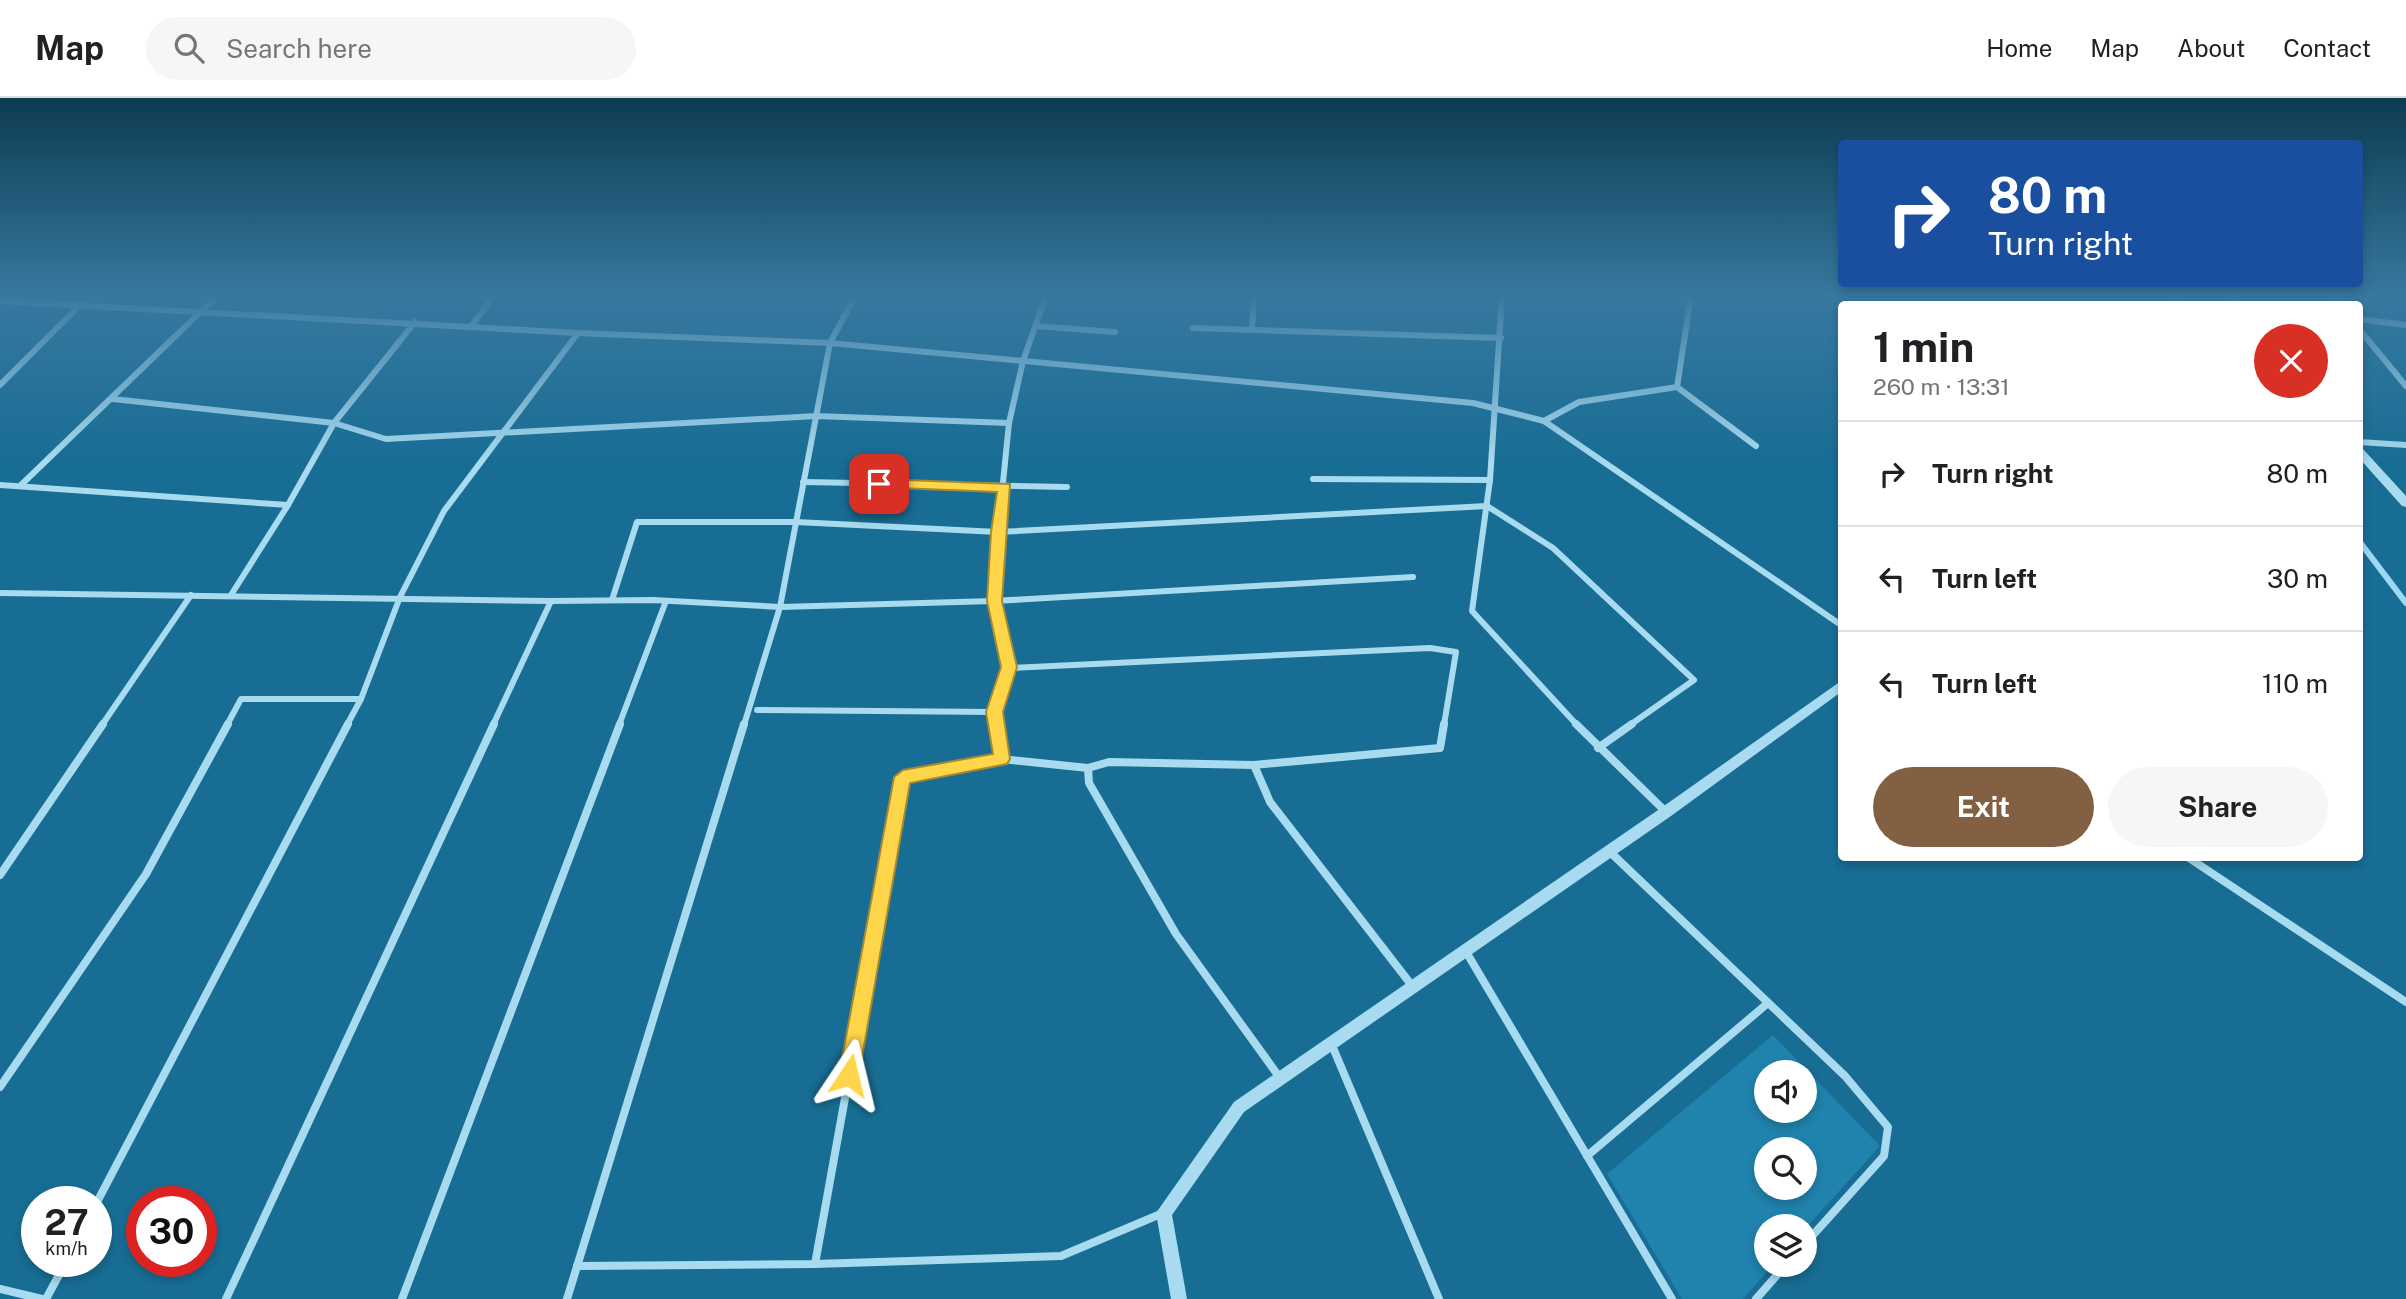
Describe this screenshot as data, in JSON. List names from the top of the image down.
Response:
{
  "page": {
    "header": "Map",
    "search": "Search here",
    "nav": [
      "Home",
      "Map",
      "About",
      "Contact"
    ],
    "turn": ["80 m", "Turn right"],
    "heading": ["1 min", "260 m · 13:31"],
    "list": [
      {
        "name": "Turn right",
        "value": "80 m"
      },
      {
        "name": "Turn left",
        "value": "30 m"
      },
      {
        "name": "Turn left",
        "value": "110 m"
      }
    ],
    "buttons": ["Exit", "Share"],
    "speed": "27 km/h",
    "limit": "30"
  }
}
